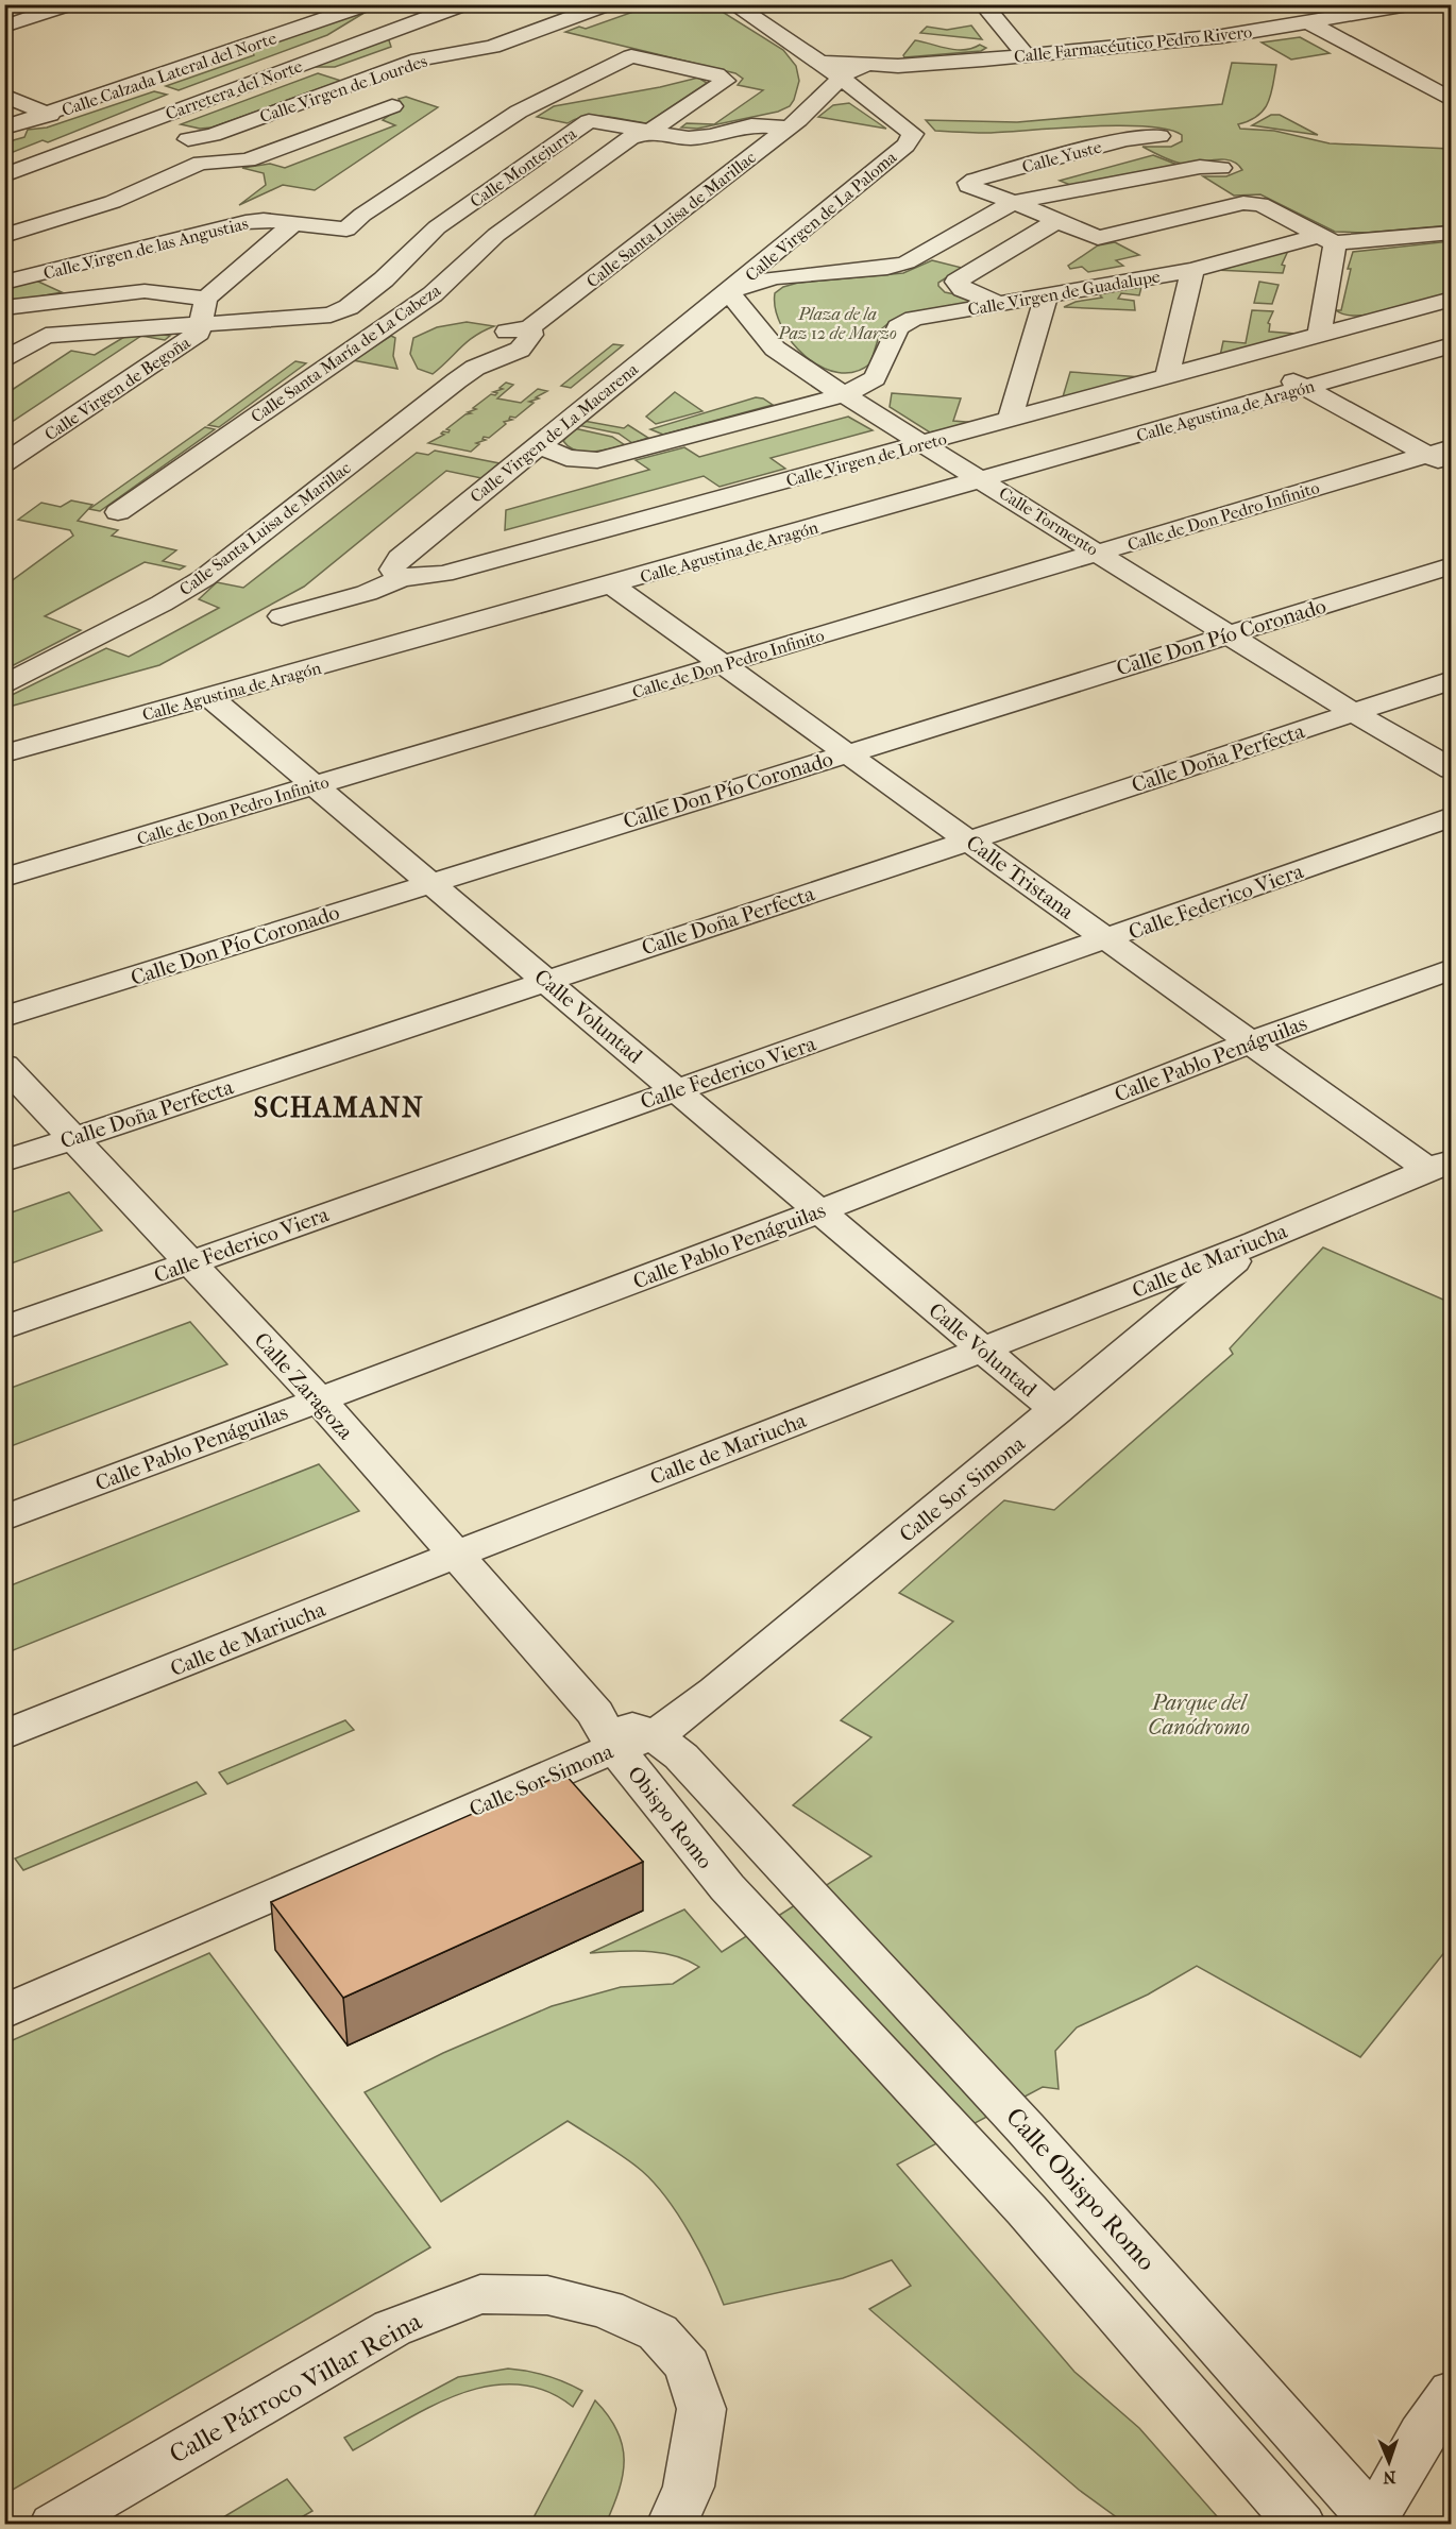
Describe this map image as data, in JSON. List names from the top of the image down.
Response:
{
  "streets": {
    "street": [
      "Calle Farmacéutico Pedro Rivero",
      "Calle Calzada Lateral del Norte",
      "Calle Virgen de Lourdes",
      "Carretera del Norte",
      "Calle Yuste",
      "Calle Montejurra",
      "Calle Virgen de La Paloma",
      "Calle Santa Luisa de Marillac",
      "Calle Virgen de las Angustias",
      "Calle Virgen de Guadalupe",
      "Calle Santa María de La Cabeza",
      "Calle Virgen de Begoña",
      "Calle Agustina de Aragón",
      "Calle Virgen de La Macarena",
      "Calle Virgen de Loreto",
      "Calle de Don Pedro Infinito",
      "Calle Tormento",
      "Calle Don Pío Coronado",
      "Calle Doña Perfecta",
      "Calle Tristana",
      "Calle Federico Viera",
      "Calle Voluntad",
      "Calle Pablo Penáguilas",
      "Calle de Mariucha",
      "Calle Zaragoza",
      "Calle Sor Simona",
      "Obispo Romo",
      "Calle Obispo Romo",
      "Calle Párroco Villar Reina"
    ]
  },
  "crossings": [
    ["Calle Farmacéutico Pedro Rivero", "Calle Virgen de La Paloma"],
    ["Calle Farmacéutico Pedro Rivero", "Calle Santa Luisa de Marillac"],
    ["Calle Montejurra", "Calle Santa Luisa de Marillac"],
    ["Calle Montejurra", "Calle Santa María de La Cabeza"],
    ["Calle Montejurra", "Calle Virgen de Begoña"],
    ["Calle Virgen de La Paloma", "Calle Santa Luisa de Marillac"],
    ["Calle Virgen de La Paloma", "Calle Virgen de La Macarena"],
    ["Calle Virgen de La Paloma", "Calle Tormento"],
    ["Calle Virgen de las Angustias", "Calle Santa María de La Cabeza"],
    ["Calle Virgen de Guadalupe", "Calle Virgen de La Macarena"],
    ["Calle Virgen de Guadalupe", "Calle Tormento"],
    ["Calle Agustina de Aragón", "Calle Tormento"],
    ["Calle Agustina de Aragón", "Calle Tristana"],
    ["Calle Agustina de Aragón", "Calle Voluntad"],
    ["Calle Virgen de La Macarena", "Calle Virgen de Loreto"],
    ["Calle Virgen de La Macarena", "Calle Tormento"],
    ["Calle Virgen de Loreto", "Calle Tormento"],
    ["Calle de Don Pedro Infinito", "Calle Tormento"],
    ["Calle de Don Pedro Infinito", "Calle Tristana"],
    ["Calle de Don Pedro Infinito", "Calle Voluntad"],
    ["Calle Tormento", "Calle Don Pío Coronado"],
    ["Calle Tormento", "Calle Doña Perfecta"],
    ["Calle Don Pío Coronado", "Calle Tristana"],
    ["Calle Don Pío Coronado", "Calle Voluntad"],
    ["Calle Doña Perfecta", "Calle Tristana"],
    ["Calle Doña Perfecta", "Calle Voluntad"],
    ["Calle Doña Perfecta", "Calle Zaragoza"],
    ["Calle Tristana", "Calle Federico Viera"],
    ["Calle Tristana", "Calle Pablo Penáguilas"],
    ["Calle Tristana", "Calle de Mariucha"],
    ["Calle Federico Viera", "Calle Voluntad"],
    ["Calle Federico Viera", "Calle Zaragoza"],
    ["Calle Voluntad", "Calle Pablo Penáguilas"],
    ["Calle Voluntad", "Calle de Mariucha"],
    ["Calle Voluntad", "Calle Sor Simona"],
    ["Calle Pablo Penáguilas", "Calle Zaragoza"],
    ["Calle de Mariucha", "Calle Zaragoza"],
    ["Calle de Mariucha", "Calle Sor Simona"],
    ["Calle Zaragoza", "Calle Sor Simona"],
    ["Calle Zaragoza", "Obispo Romo"],
    ["Calle Sor Simona", "Obispo Romo"],
    ["Obispo Romo", "Calle Obispo Romo"]
  ],
  "districts": ["SCHAMANN"],
  "parks": ["Plaza de la Paz 12 de Marzo", "Parque del Canódromo"],
  "north": "bottom"
}
